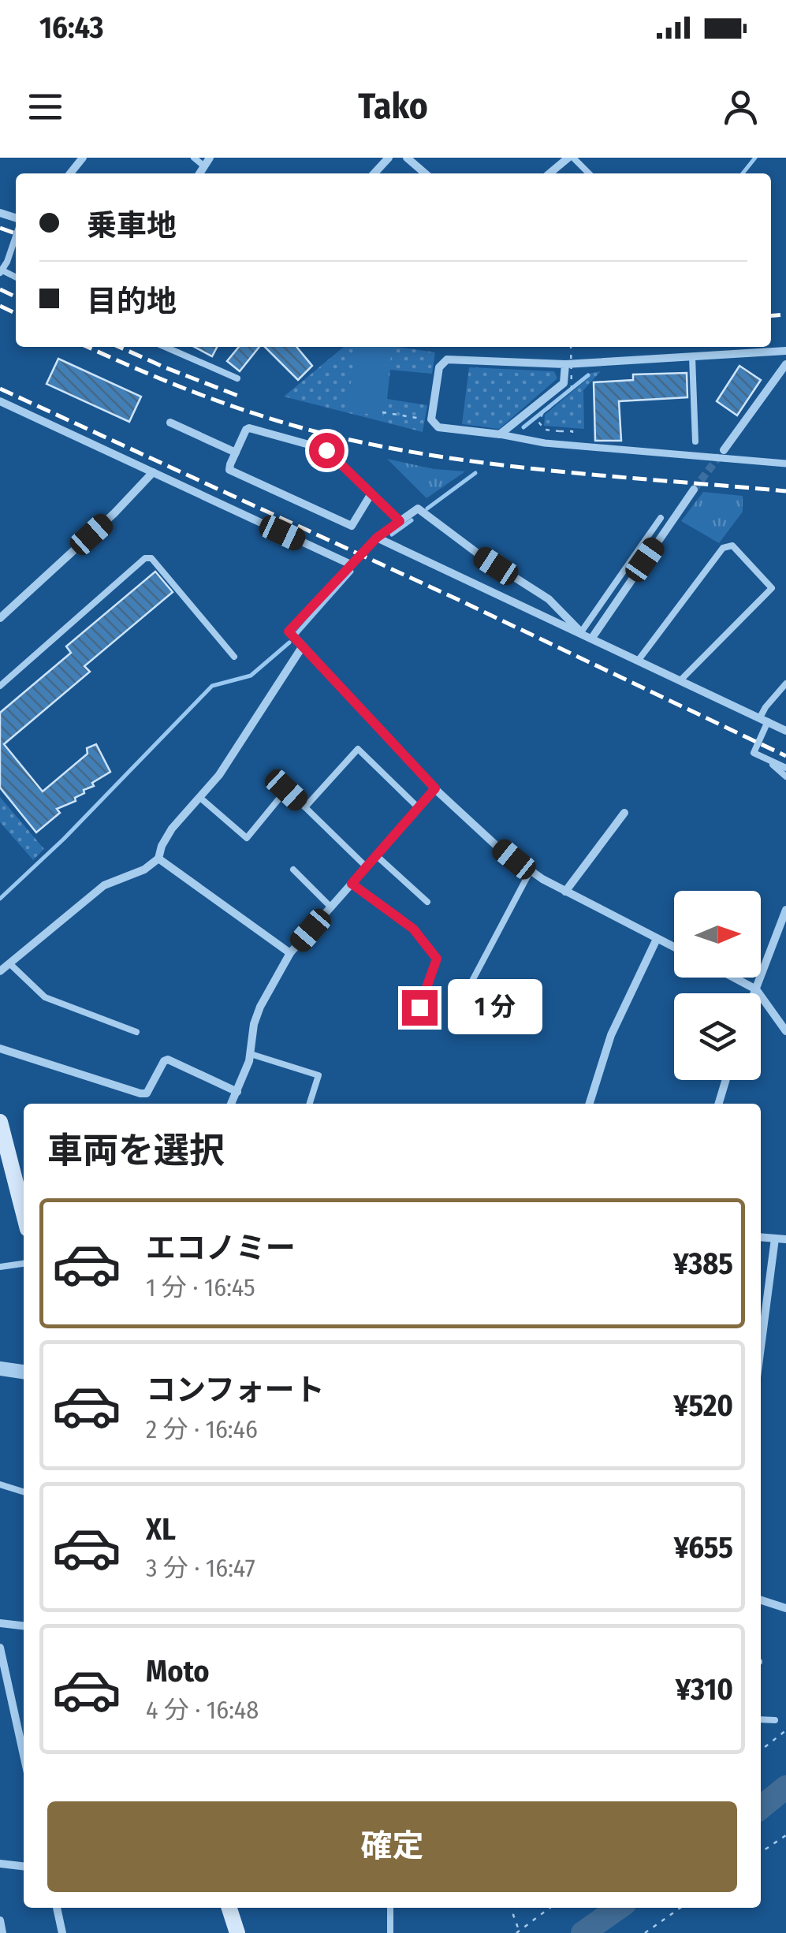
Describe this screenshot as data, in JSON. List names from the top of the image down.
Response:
{
  "north": "right",
  "page": {
    "status": "16:43",
    "header": "Tako",
    "banner": ["乗車地", "目的地"],
    "bubble": "1 分",
    "heading": "車両を選択",
    "list": [
      {
        "name": "エコノミー",
        "note": "1 分 · 16:45",
        "value": "¥385"
      },
      {
        "name": "コンフォート",
        "note": "2 分 · 16:46",
        "value": "¥520"
      },
      {
        "name": "XL",
        "note": "3 分 · 16:47",
        "value": "¥655"
      },
      {
        "name": "Moto",
        "note": "4 分 · 16:48",
        "value": "¥310"
      }
    ],
    "buttons": "確定"
  }
}
